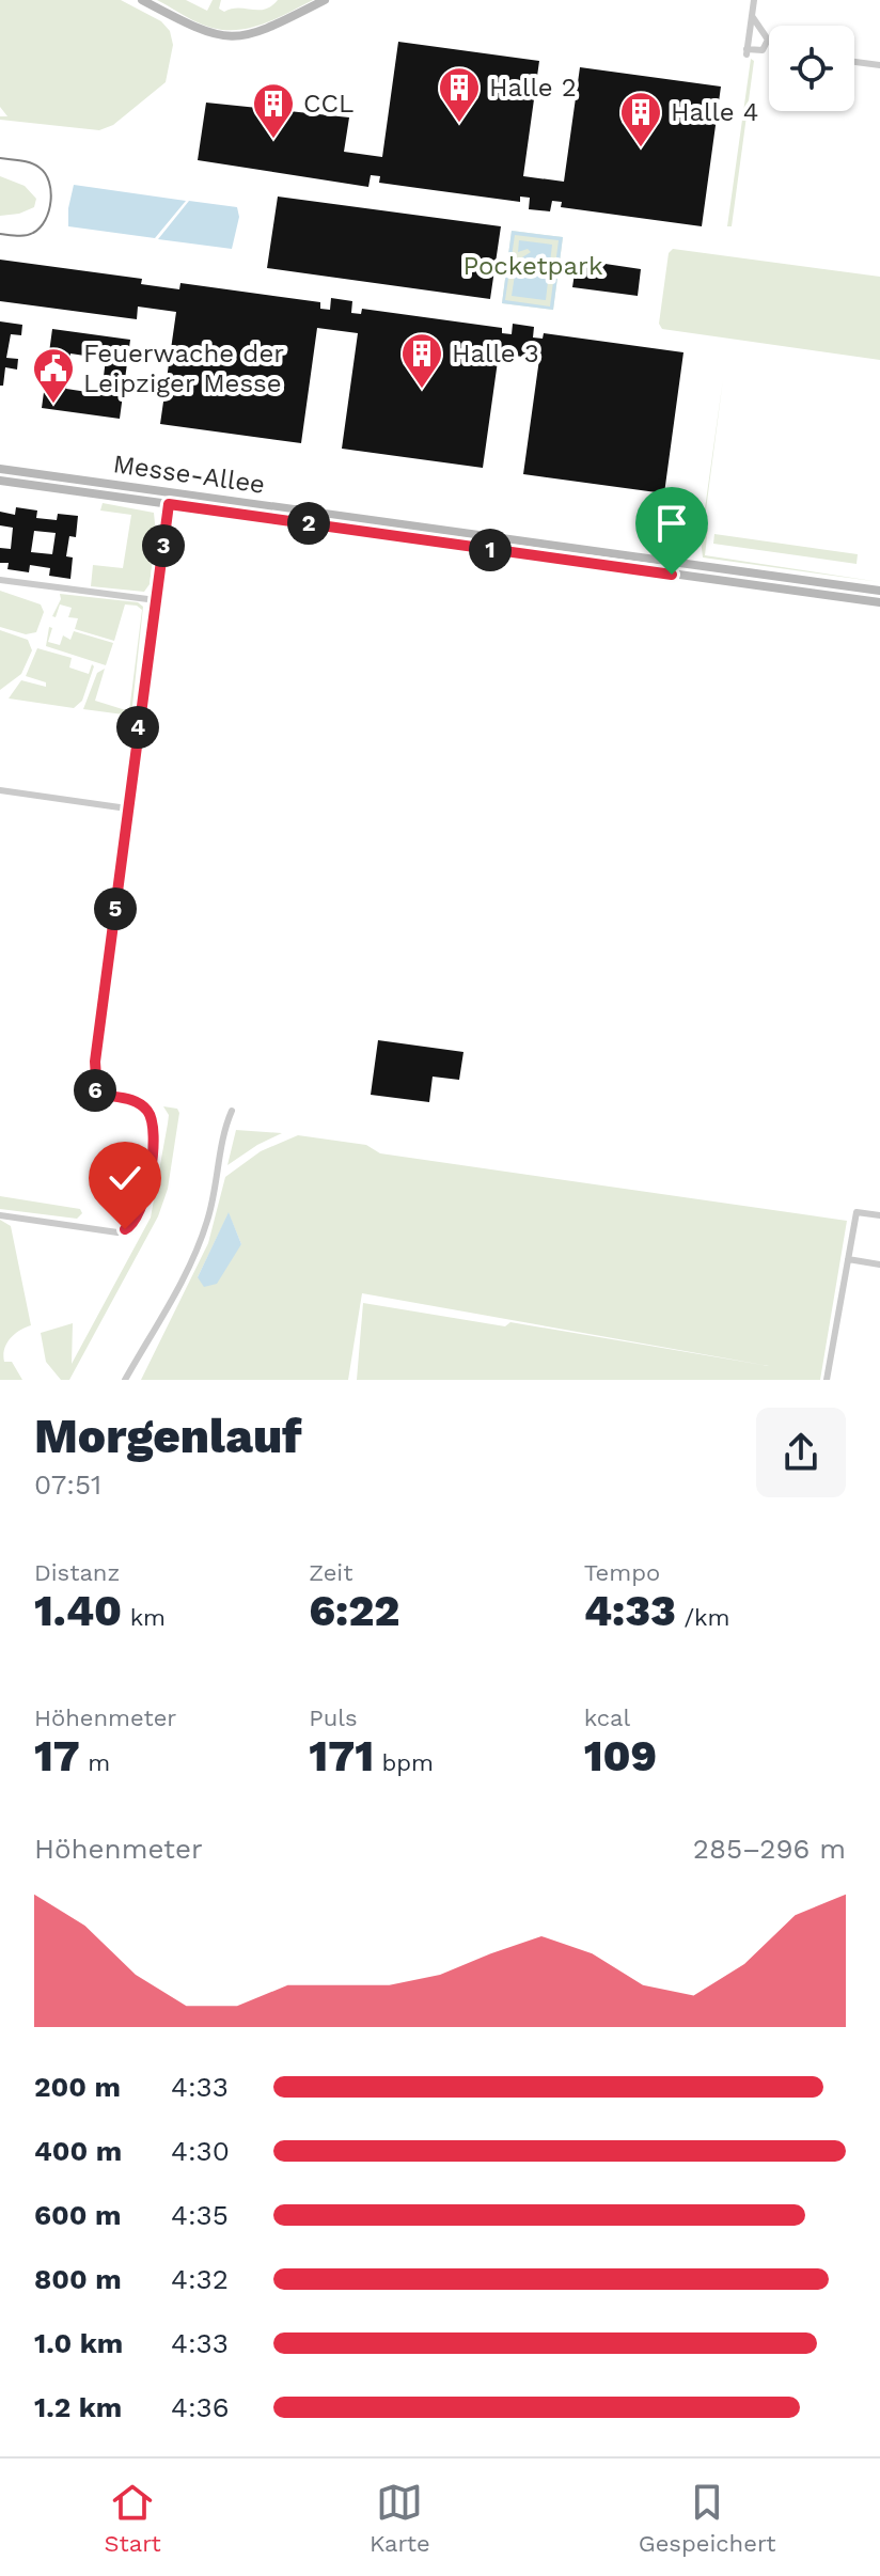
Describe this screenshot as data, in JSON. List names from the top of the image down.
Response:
{
  "streets": {
    "main road": ["Messe-Allee"]
  },
  "parks": ["Pocketpark"],
  "places": {
    "building": [
      "Halle 2",
      "CCL",
      "Halle 4",
      "Halle 3"
    ],
    "public building": ["Feuerwache der Leipziger Messe"]
  },
  "page": {
    "pins": [
      "2",
      "3",
      "1",
      "4",
      "5",
      "6"
    ],
    "heading": ["Morgenlauf", "07:51"],
    "stats": [
      ["Distanz", "1.40 km"],
      ["Zeit", "6:22"],
      ["Tempo", "4:33 /km"],
      ["Höhenmeter", "17 m"],
      ["Puls", "171 bpm"],
      ["kcal", "109"]
    ],
    "chart": ["Höhenmeter", "285–296 m"],
    "list": [
      {
        "name": "200 m",
        "note": "4:33"
      },
      {
        "name": "400 m",
        "note": "4:30"
      },
      {
        "name": "600 m",
        "note": "4:35"
      },
      {
        "name": "800 m",
        "note": "4:32"
      },
      {
        "name": "1.0 km",
        "note": "4:33"
      },
      {
        "name": "1.2 km",
        "note": "4:36"
      }
    ],
    "tabs": ["Start", "Karte", "Gespeichert"]
  }
}
